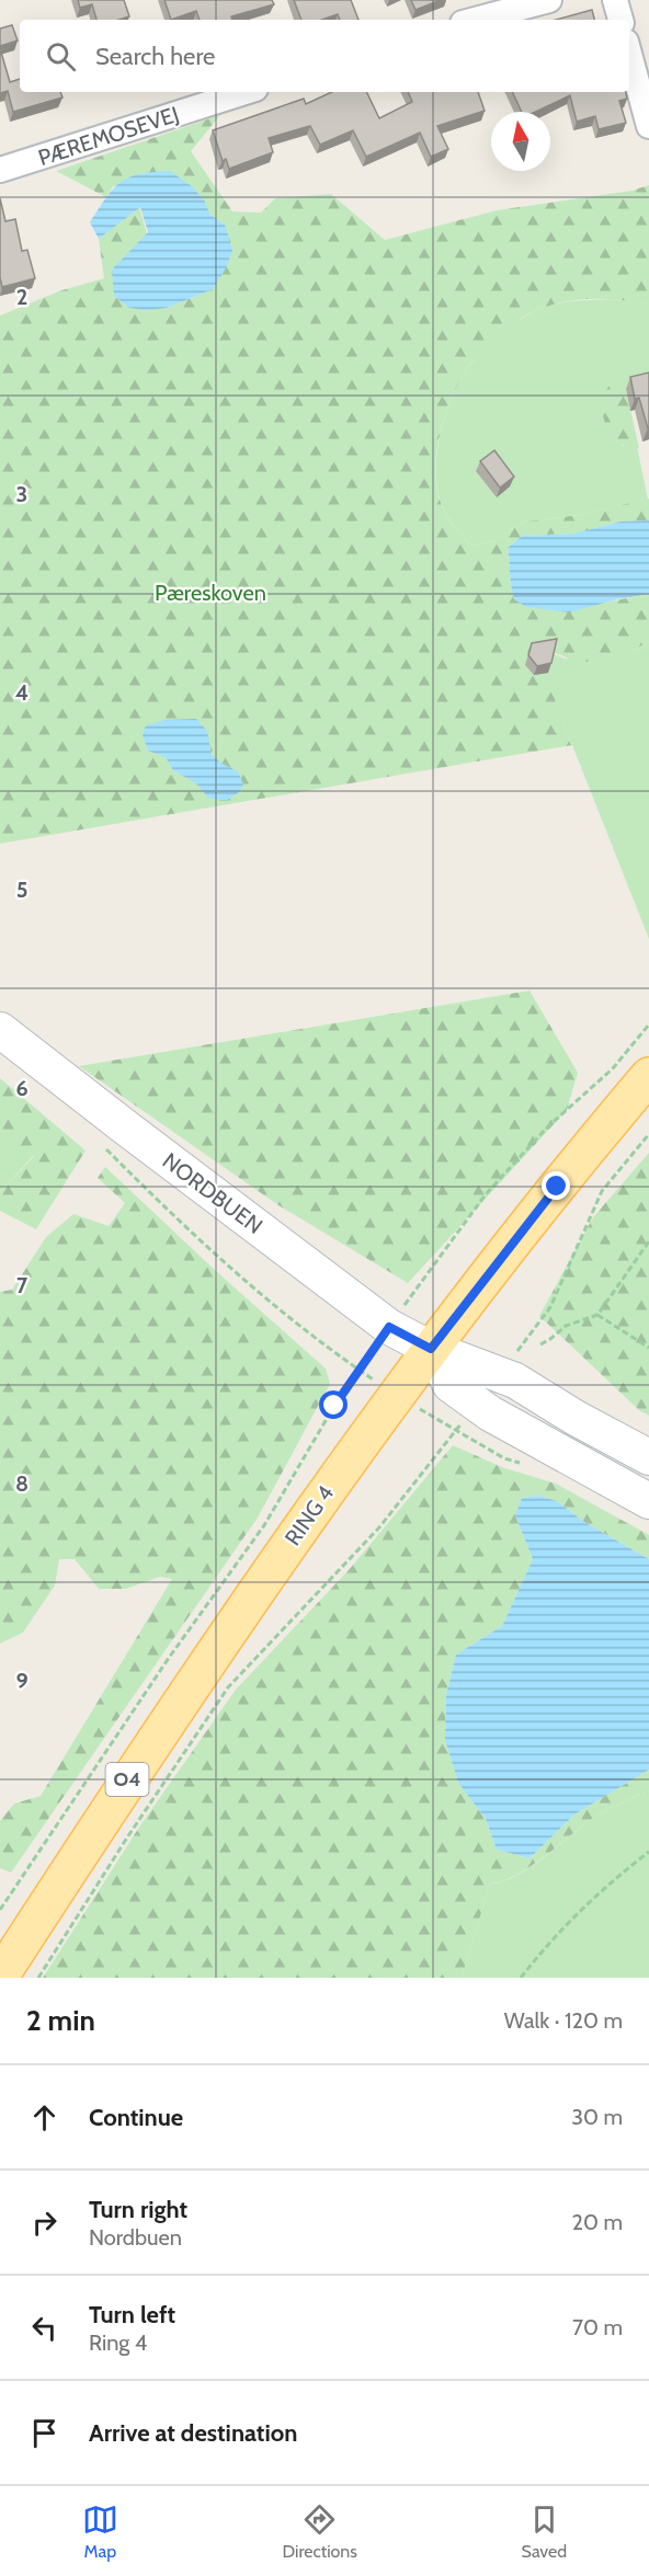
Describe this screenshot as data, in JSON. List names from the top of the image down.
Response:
{
  "streets": {
    "main road": ["RING 4", "O4"],
    "street": ["PÆREMOSEVEJ", "NORDBUEN"]
  },
  "crossings": [
    ["NORDBUEN", "RING 4"]
  ],
  "parks": ["Pæreskoven"],
  "north": "top",
  "page": {
    "search": "Search here",
    "heading": ["2 min", "Walk · 120 m"],
    "list": [
      ["Continue", "30 m"],
      ["Turn right", "Nordbuen", "20 m"],
      ["Turn left", "Ring 4", "70 m"],
      "Arrive at destination"
    ],
    "nav": ["Map", "Directions", "Saved"]
  },
  "grid": {
    "rows": [
      "2",
      "3",
      "4",
      "5",
      "6",
      "7",
      "8",
      "9"
    ]
  }
}
